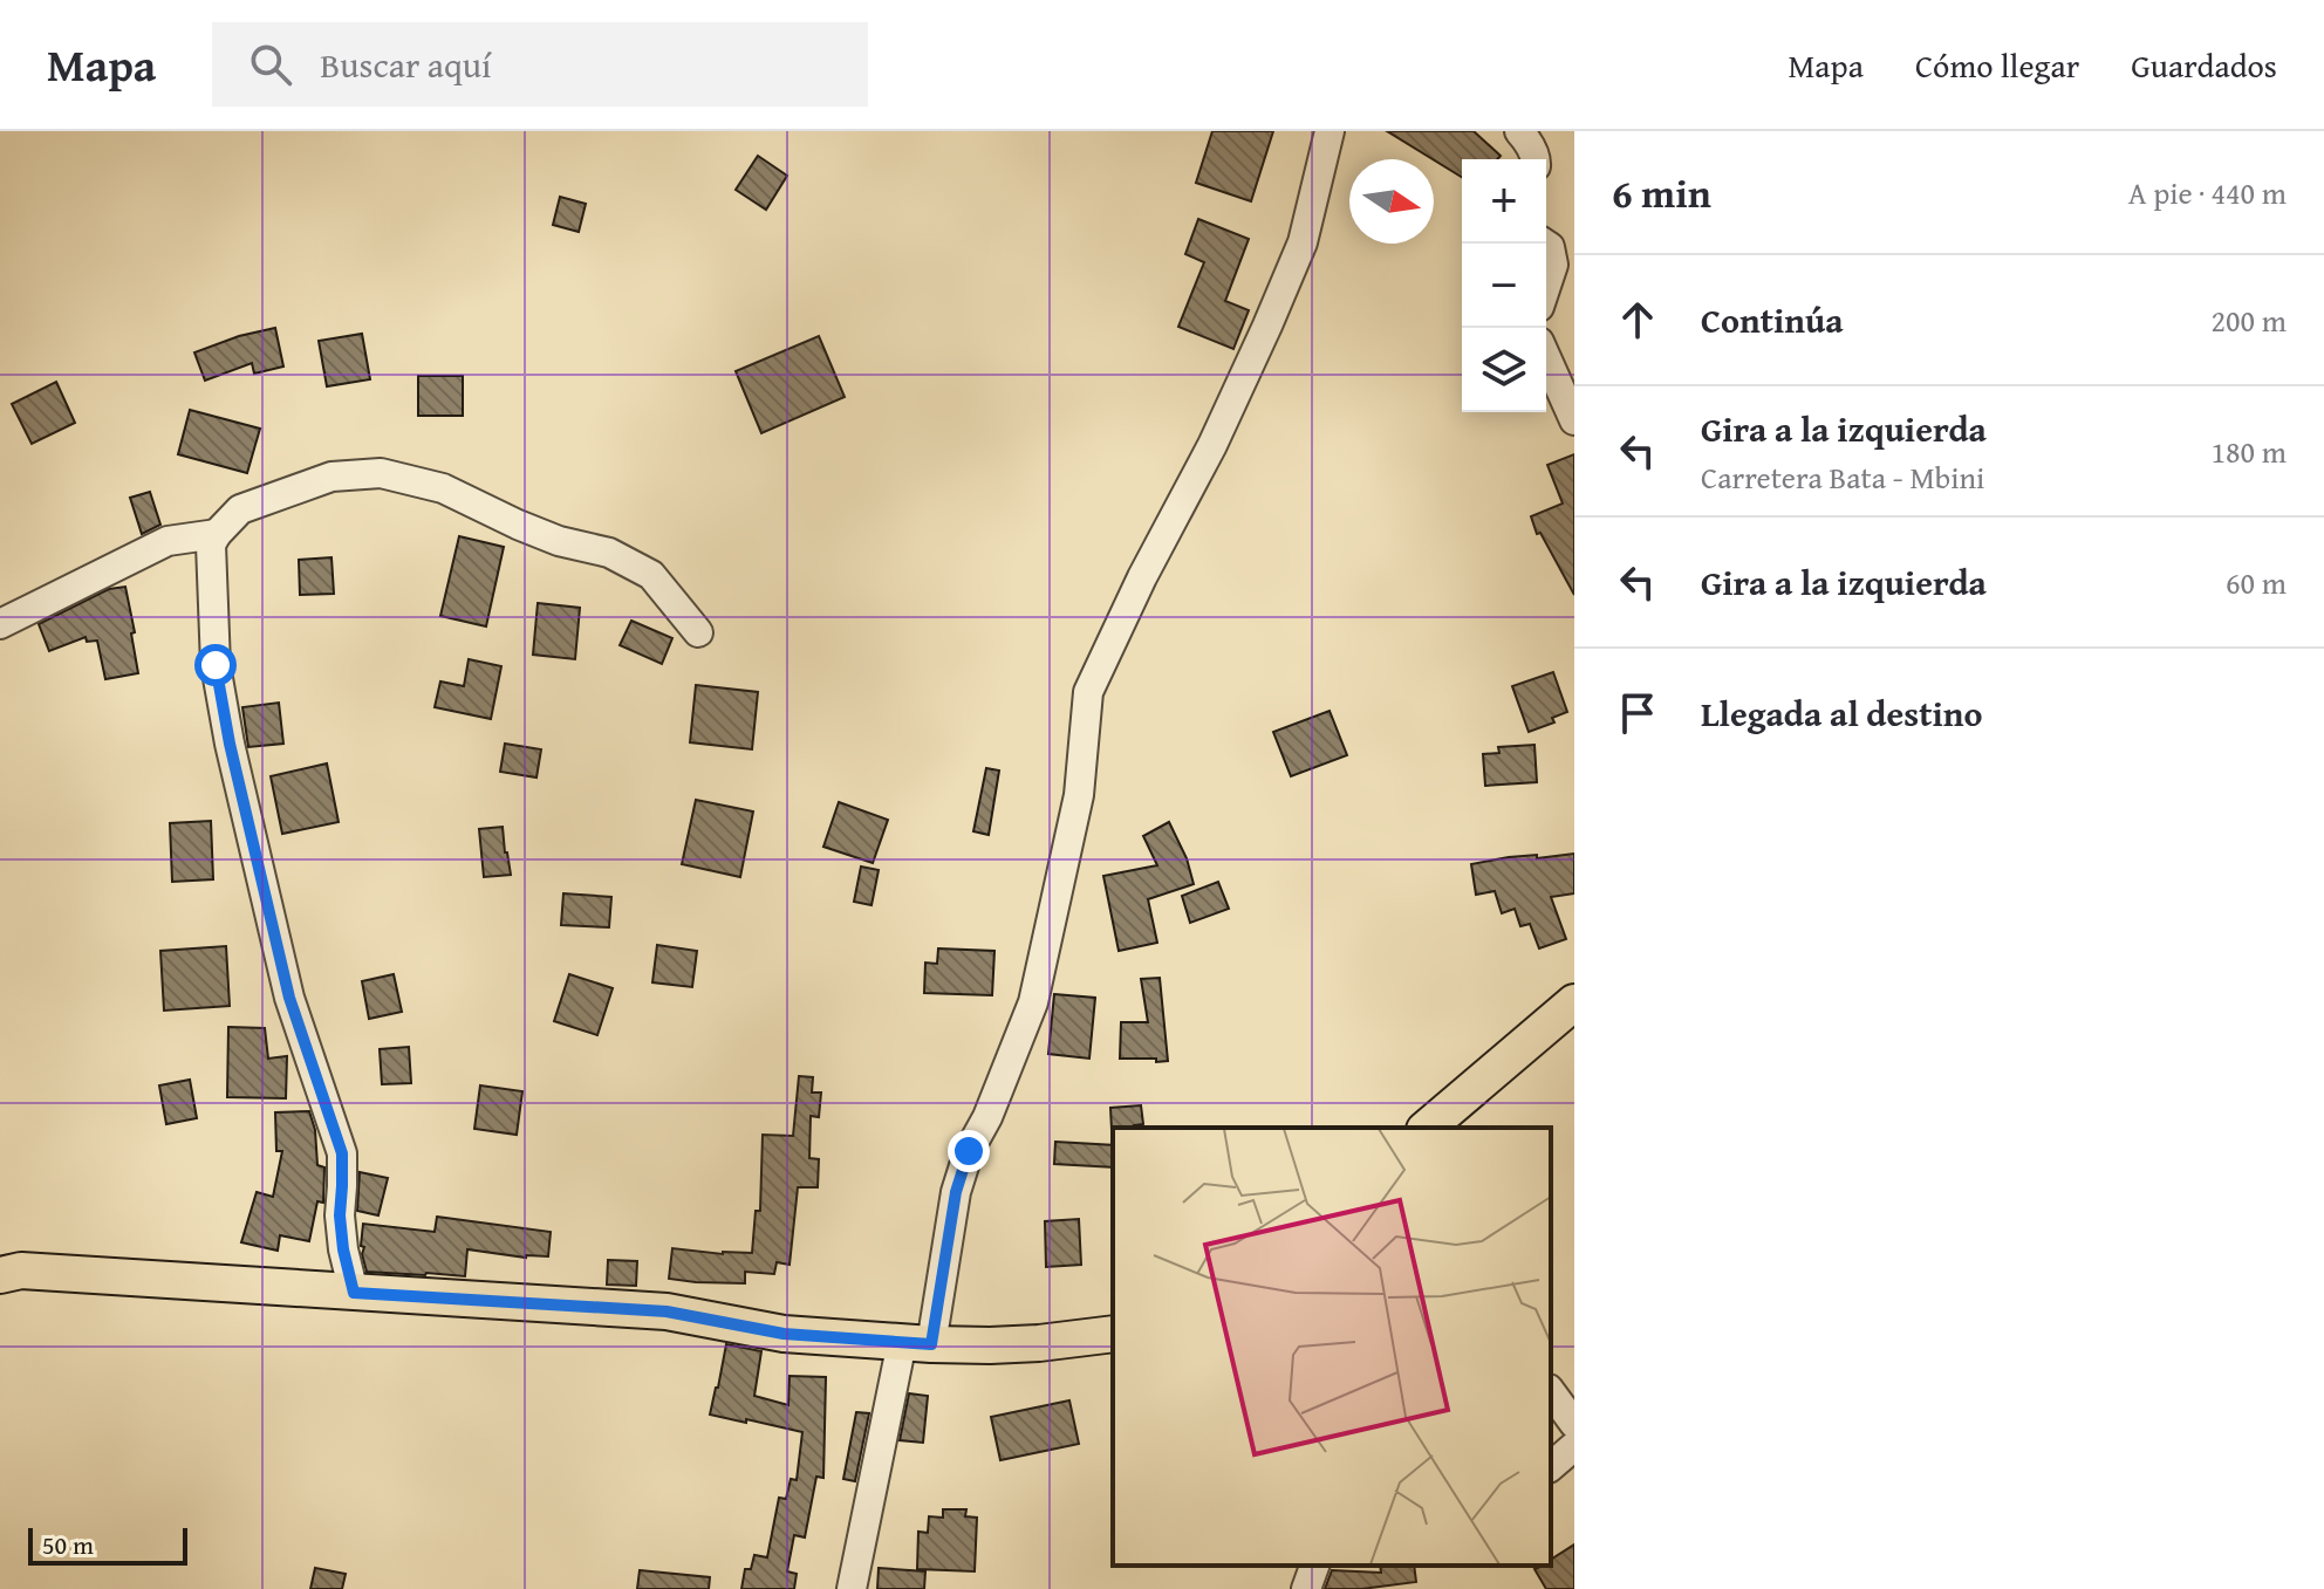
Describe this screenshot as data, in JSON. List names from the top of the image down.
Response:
{
  "scale_bar": "50 m",
  "north": "right",
  "page": {
    "header": "Mapa",
    "search": "Buscar aquí",
    "nav": ["Mapa", "Cómo llegar", "Guardados"],
    "heading": ["6 min", "A pie · 440 m"],
    "map_buttons": ["+", "−"],
    "list": [
      ["Continúa", "200 m"],
      ["Gira a la izquierda", "Carretera Bata - Mbini", "180 m"],
      ["Gira a la izquierda", "60 m"],
      "Llegada al destino"
    ],
    "scale": "50 m"
  }
}
